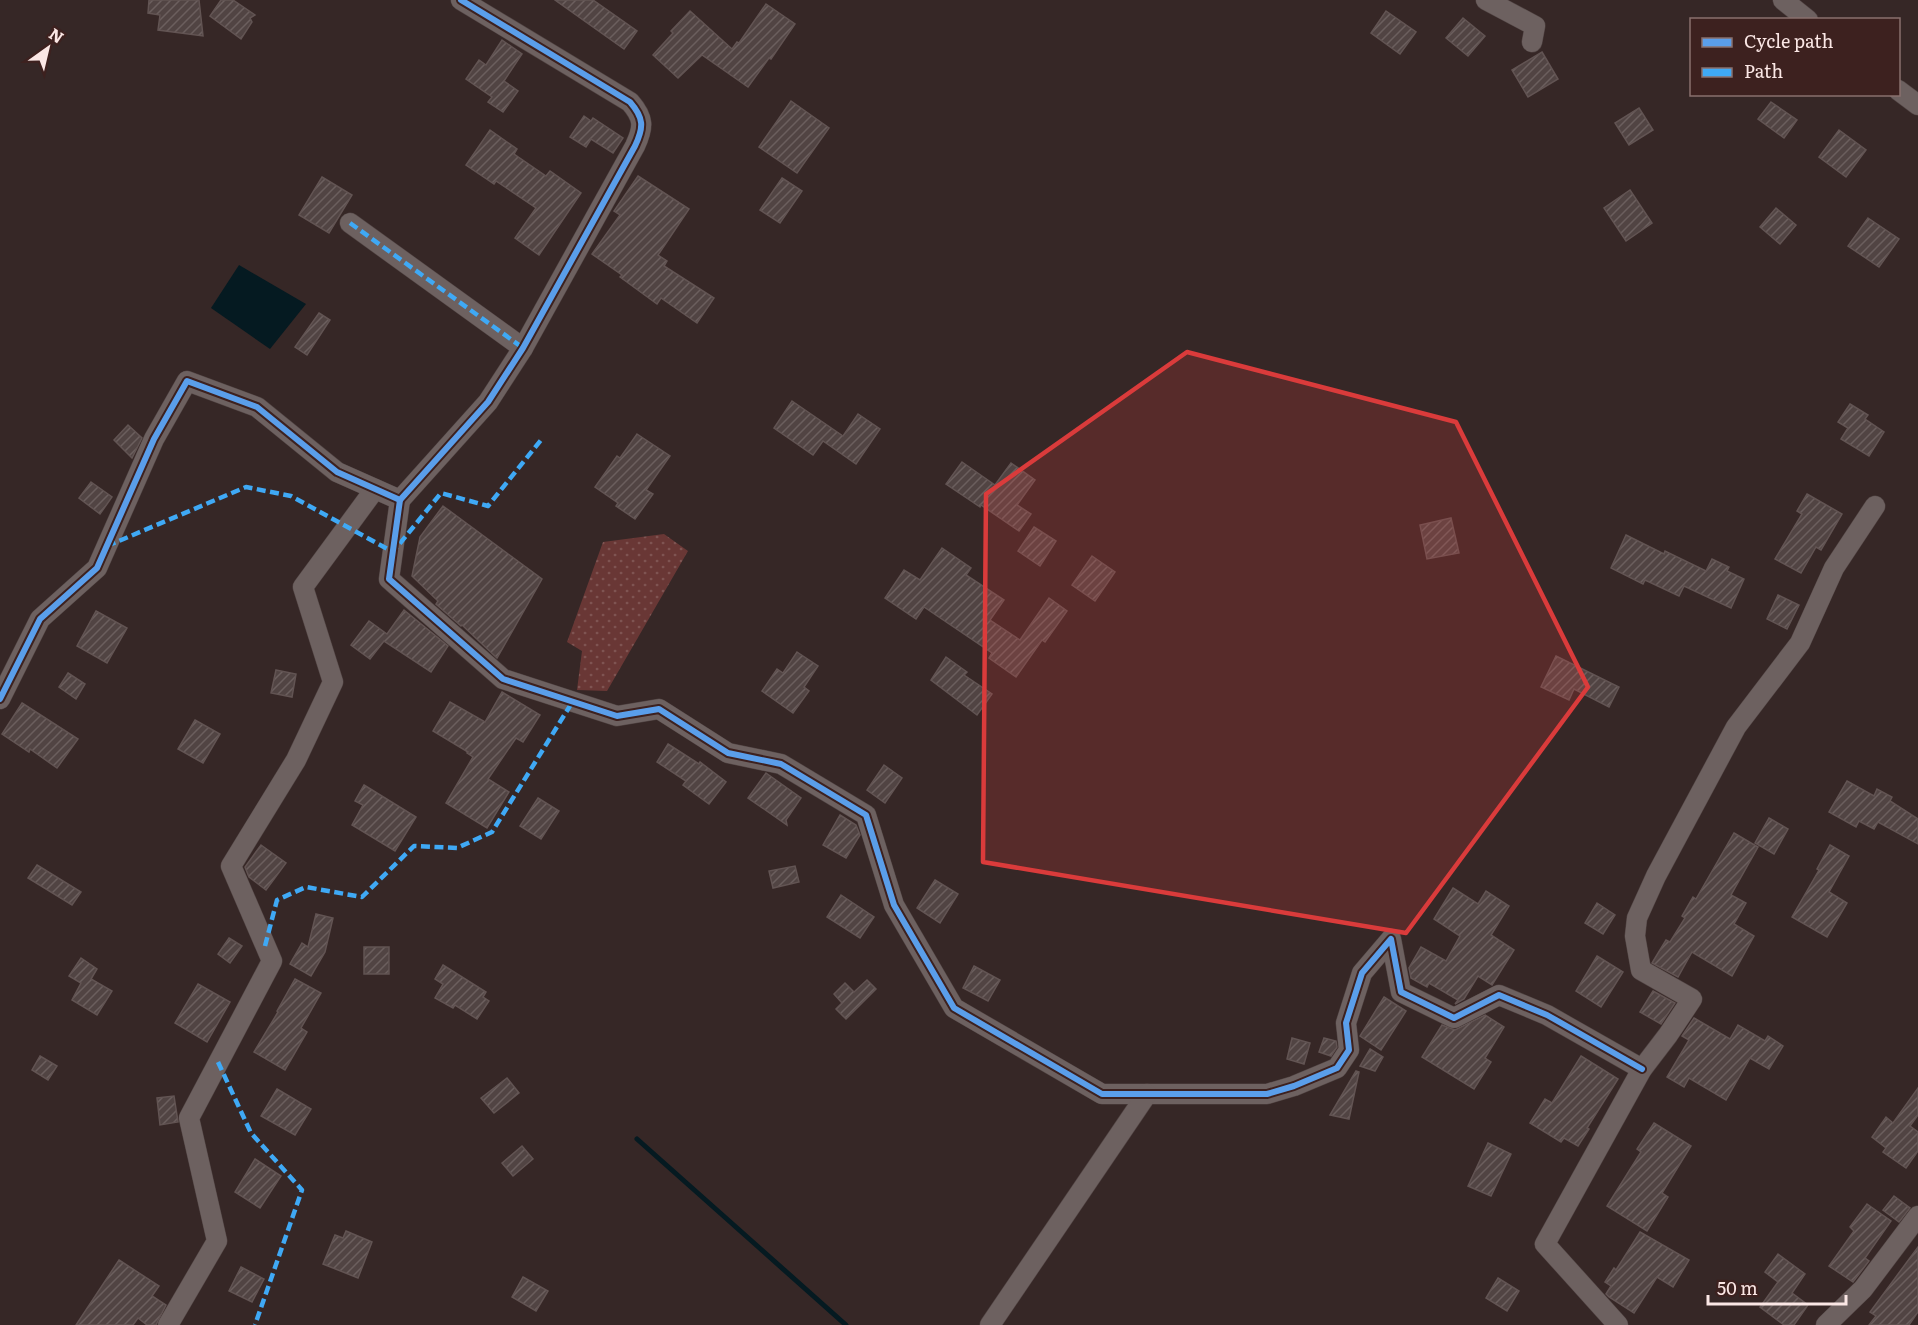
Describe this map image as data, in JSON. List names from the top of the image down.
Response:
{
  "legend": ["Cycle path", "Path"],
  "scale_bar": "50 m",
  "north": "top right"
}
